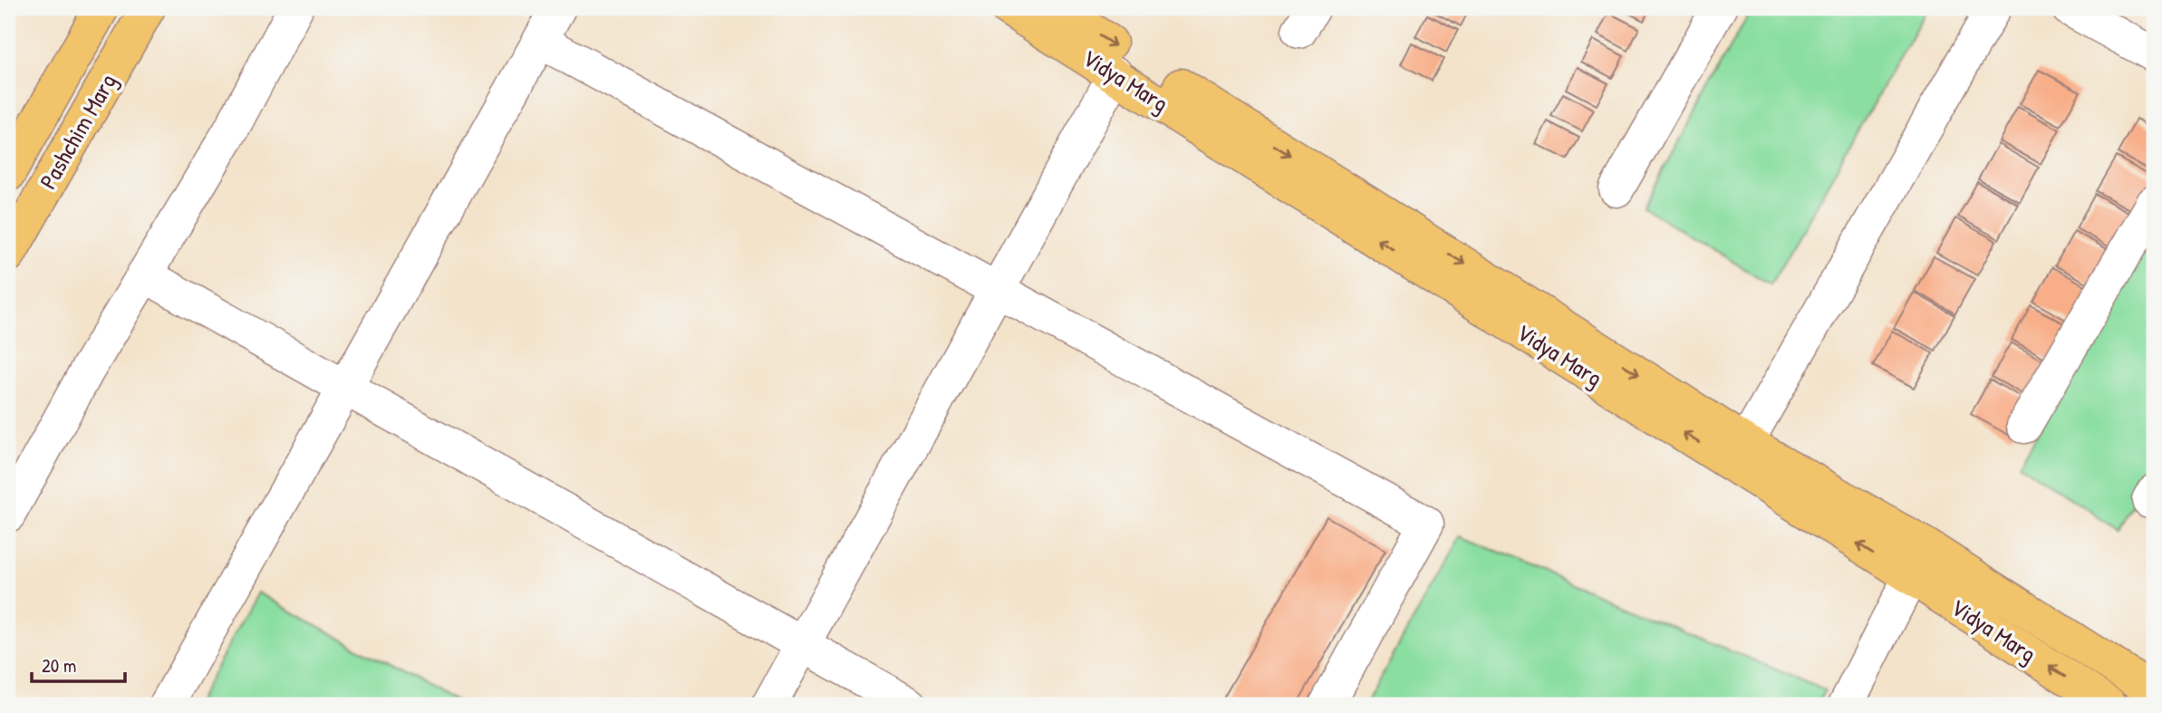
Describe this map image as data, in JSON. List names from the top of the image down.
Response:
{
  "streets": {
    "main road": ["Vidya Marg", "Pashchim Marg"]
  },
  "scale_bar": "20 m"
}
